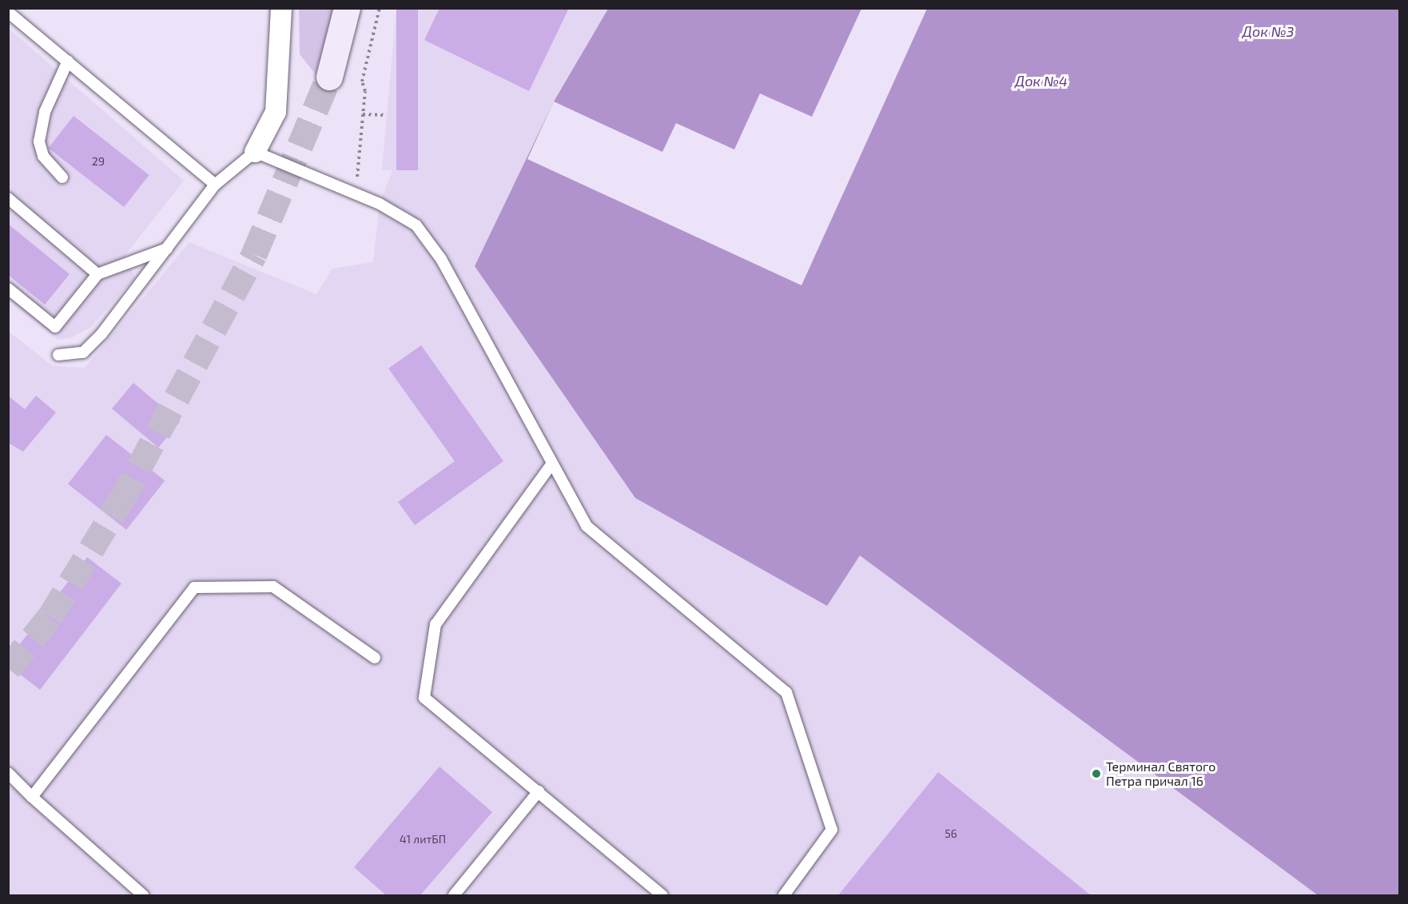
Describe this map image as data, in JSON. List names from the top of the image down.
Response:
{
  "water": ["Док №3", "Док №4"],
  "places": ["Терминал Святого Петра причал 16"],
  "house_numbers": ["29", "56", "41 литБП"]
}
